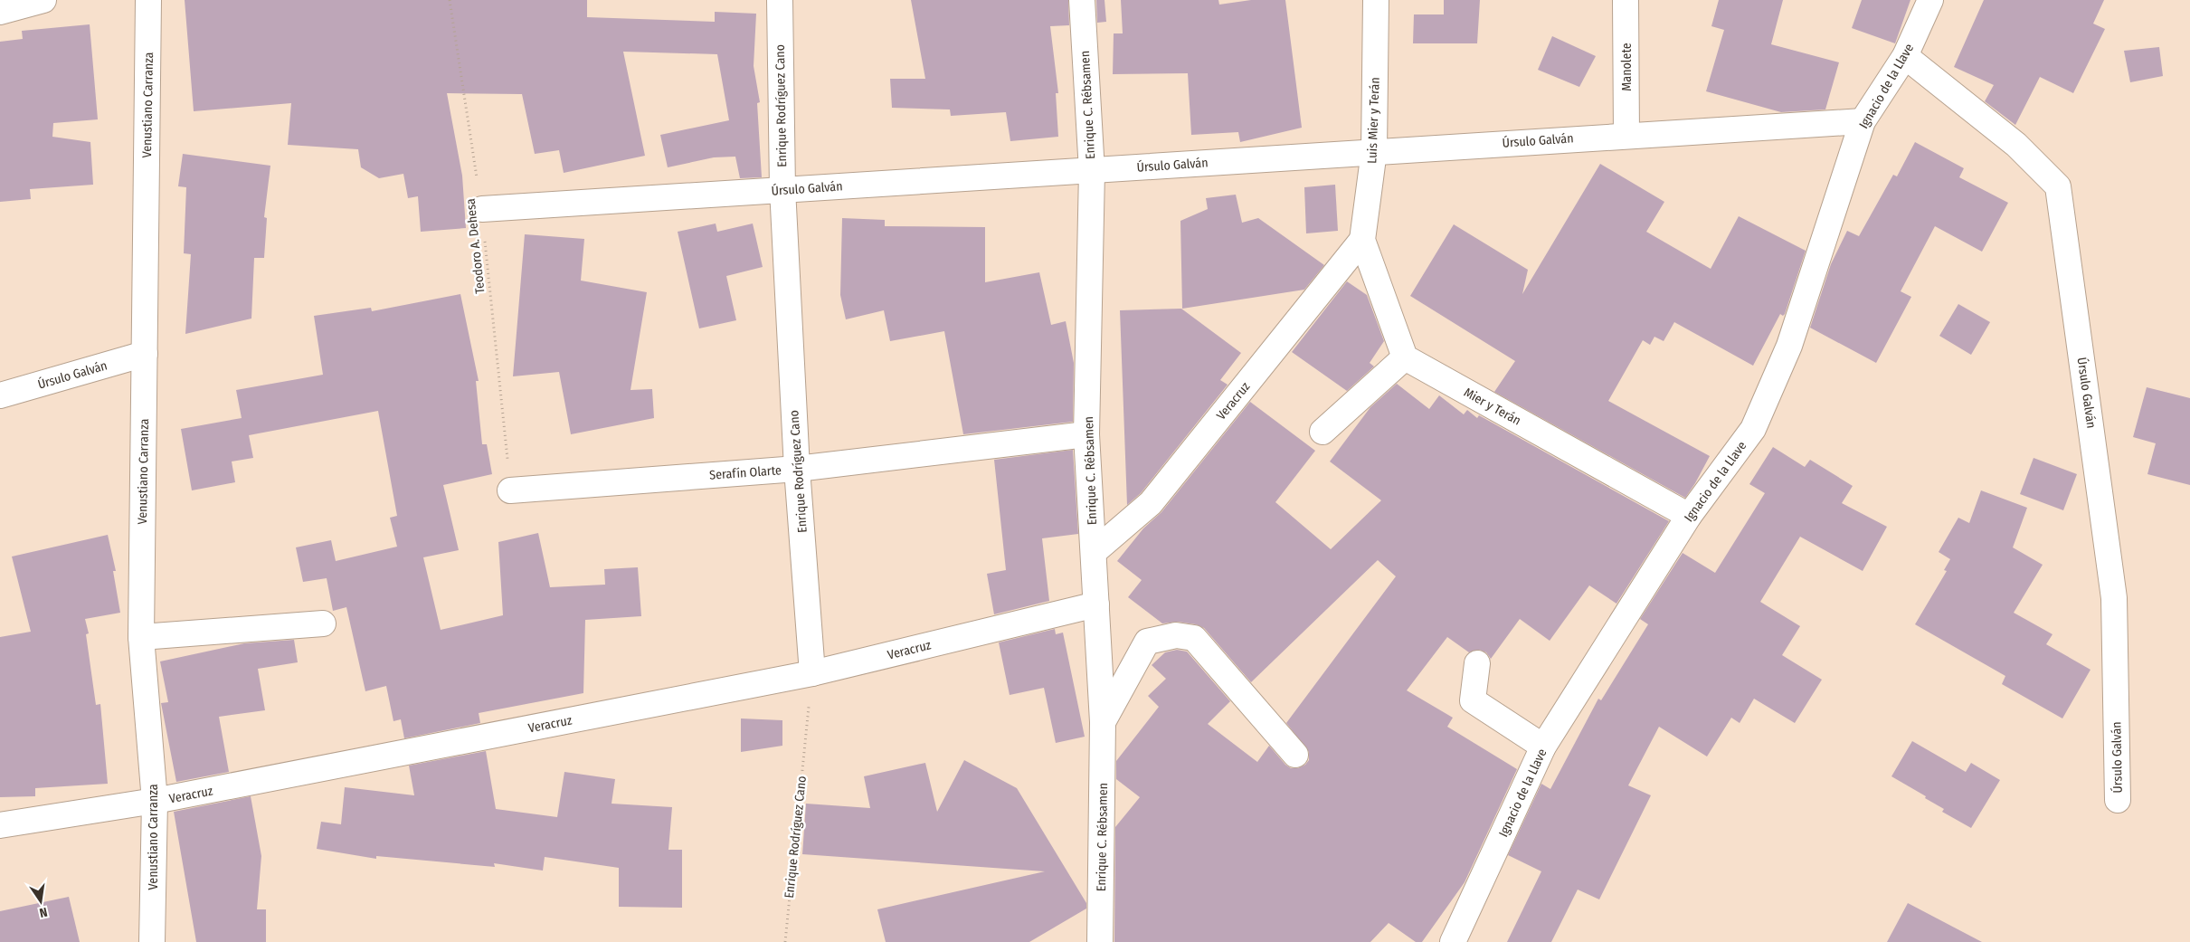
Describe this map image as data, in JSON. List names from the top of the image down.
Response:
{
  "streets": {
    "street": [
      "Manolete",
      "Ignacio de la Llave",
      "Venustiano Carranza",
      "Enrique C. Rébsamen",
      "Enrique Rodríguez Cano",
      "Luis Mier y Terán",
      "Úrsulo Galván",
      "Veracruz",
      "Mier y Terán",
      "Serafín Olarte"
    ],
    "path": ["Teodoro A. Dehesa"]
  },
  "crossings": [
    ["Manolete", "Úrsulo Galván"],
    ["Ignacio de la Llave", "Úrsulo Galván"],
    ["Ignacio de la Llave", "Mier y Terán"],
    ["Venustiano Carranza", "Úrsulo Galván"],
    ["Venustiano Carranza", "Veracruz"],
    ["Enrique C. Rébsamen", "Úrsulo Galván"],
    ["Enrique C. Rébsamen", "Veracruz"],
    ["Enrique C. Rébsamen", "Serafín Olarte"],
    ["Enrique Rodríguez Cano", "Úrsulo Galván"],
    ["Enrique Rodríguez Cano", "Veracruz"],
    ["Enrique Rodríguez Cano", "Serafín Olarte"],
    ["Luis Mier y Terán", "Úrsulo Galván"],
    ["Luis Mier y Terán", "Veracruz"],
    ["Úrsulo Galván", "Teodoro A. Dehesa"],
    ["Teodoro A. Dehesa", "Serafín Olarte"]
  ],
  "north": "bottom"
}
